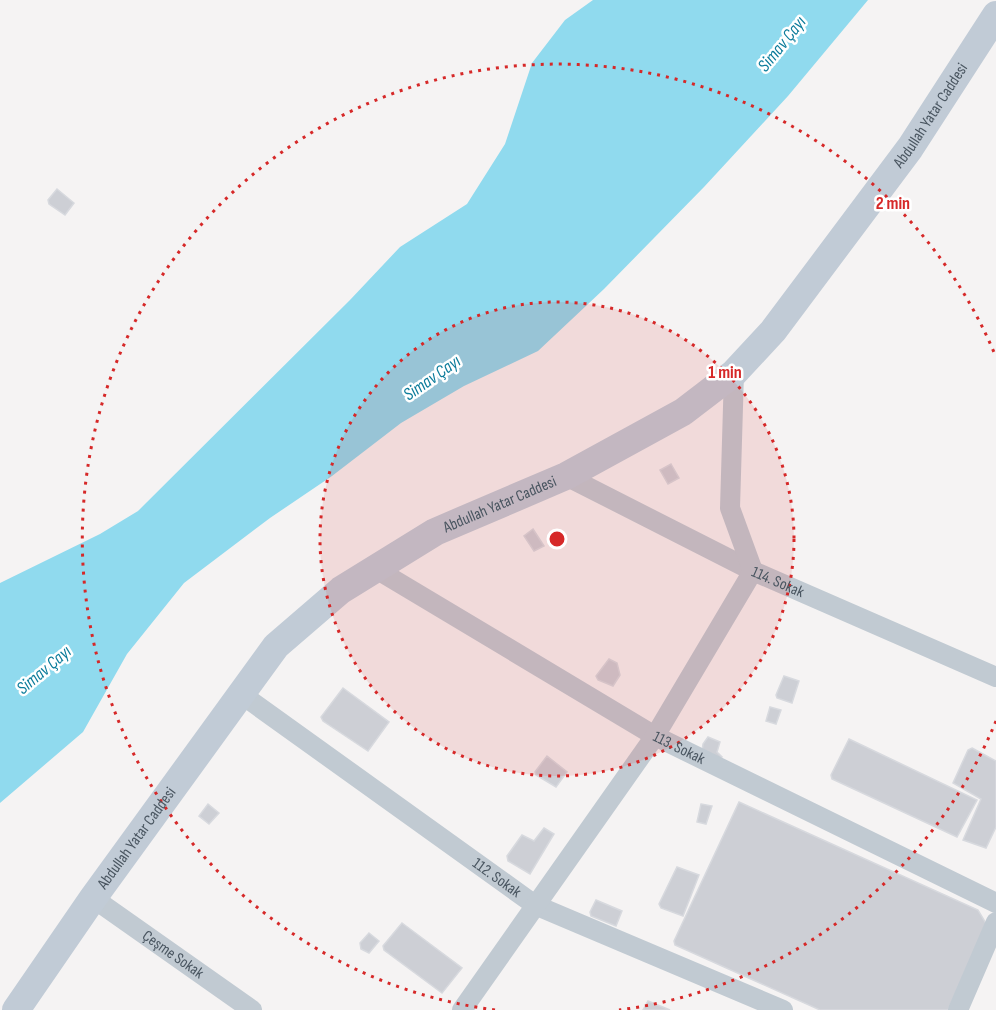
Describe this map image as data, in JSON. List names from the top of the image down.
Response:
{
  "streets": {
    "street": [
      "Abdullah Yatar Caddesi",
      "114. Sokak",
      "113. Sokak",
      "112. Sokak",
      "Çeşme Sokak"
    ]
  },
  "crossings": [
    ["Abdullah Yatar Caddesi", "114. Sokak"],
    ["Abdullah Yatar Caddesi", "113. Sokak"],
    ["Abdullah Yatar Caddesi", "112. Sokak"],
    ["Abdullah Yatar Caddesi", "Çeşme Sokak"]
  ],
  "water": ["Simav Çayı"],
  "rings": ["2 min", "1 min"]
}
